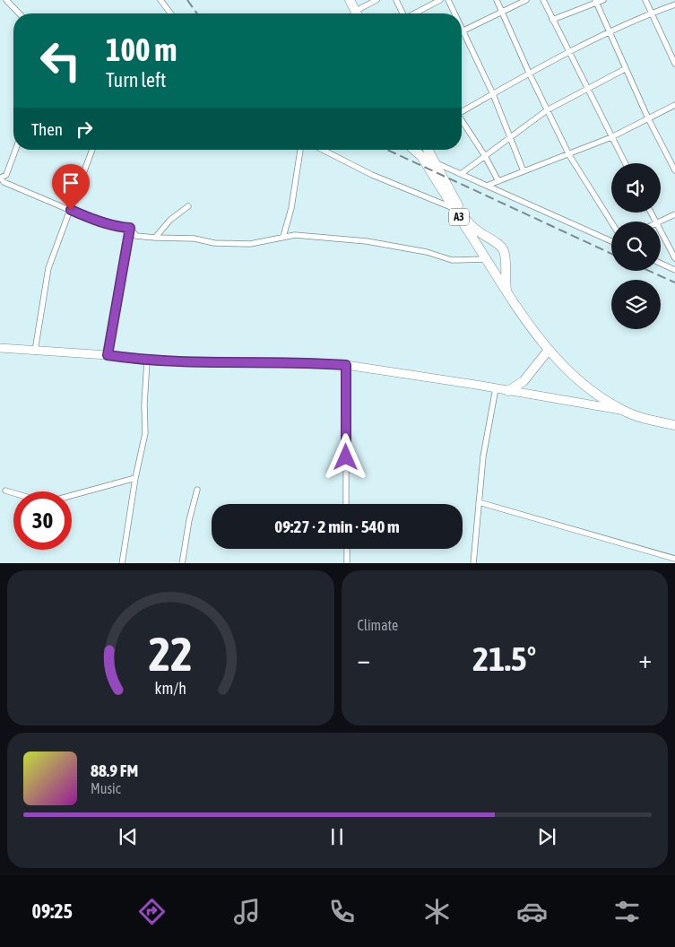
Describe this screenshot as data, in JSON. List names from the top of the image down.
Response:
{
  "streets": {
    "highway": ["A3"]
  },
  "page": {
    "turn": ["100 m", "Turn left"],
    "then": "Then",
    "limit": "30",
    "trip": "09:27 · 2 min · 540 m",
    "tile": "Climate",
    "heat": ["−", "21.5°", "+"],
    "song": ["88.9 FM", "Music"],
    "tabs": "09:25",
    "gauge": ["22", "km/h"]
  }
}
